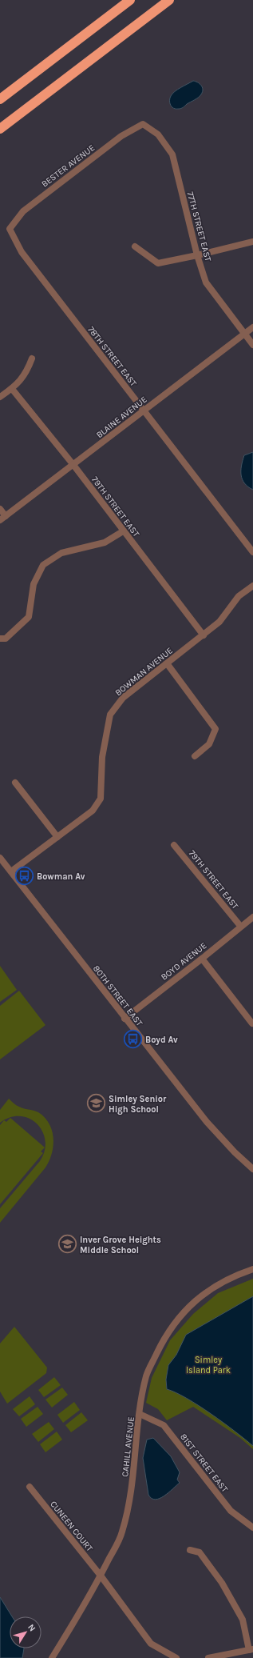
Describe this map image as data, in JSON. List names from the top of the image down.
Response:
{
  "streets": {
    "street": [
      "BESTER AVENUE",
      "77TH STREET EAST",
      "78TH STREET EAST",
      "BLAINE AVENUE",
      "79TH STREET EAST",
      "BOWMAN AVENUE",
      "BOYD AVENUE",
      "80TH STREET EAST",
      "CAHILL AVENUE",
      "81ST STREET EAST",
      "CUNEEN COURT"
    ]
  },
  "crossings": [
    ["BESTER AVENUE", "77TH STREET EAST"],
    ["BESTER AVENUE", "78TH STREET EAST"],
    ["77TH STREET EAST", "BLAINE AVENUE"],
    ["78TH STREET EAST", "BLAINE AVENUE"],
    ["BLAINE AVENUE", "79TH STREET EAST"],
    ["79TH STREET EAST", "BOWMAN AVENUE"],
    ["79TH STREET EAST", "BOYD AVENUE"],
    ["BOWMAN AVENUE", "80TH STREET EAST"],
    ["BOYD AVENUE", "80TH STREET EAST"],
    ["CAHILL AVENUE", "81ST STREET EAST"],
    ["CAHILL AVENUE", "CUNEEN COURT"]
  ],
  "parks": ["Simley Island Park"],
  "places": {
    "bus stop": ["Bowman Av", "Boyd Av"],
    "school or university": ["Simley Senior High School", "Inver Grove Heights Middle School"]
  },
  "north": "top right"
}
